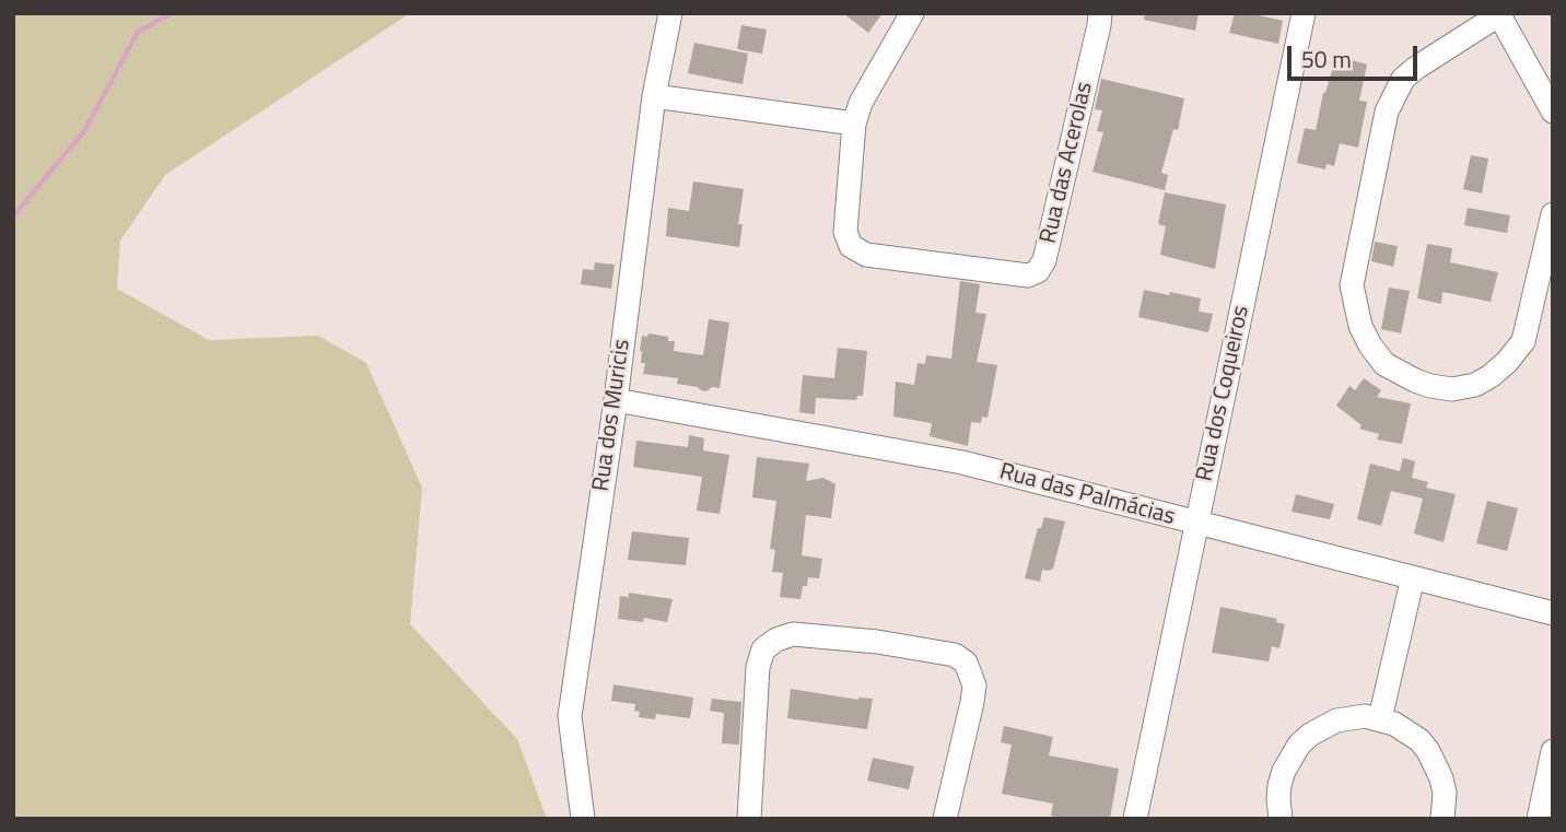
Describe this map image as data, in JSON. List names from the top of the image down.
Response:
{
  "streets": {
    "street": [
      "Rua das Acerolas",
      "Rua dos Coqueiros",
      "Rua dos Muricis",
      "Rua das Palmácias"
    ]
  },
  "crossings": [
    ["Rua dos Coqueiros", "Rua das Palmácias"],
    ["Rua dos Muricis", "Rua das Palmácias"]
  ],
  "scale_bar": "50 m"
}
